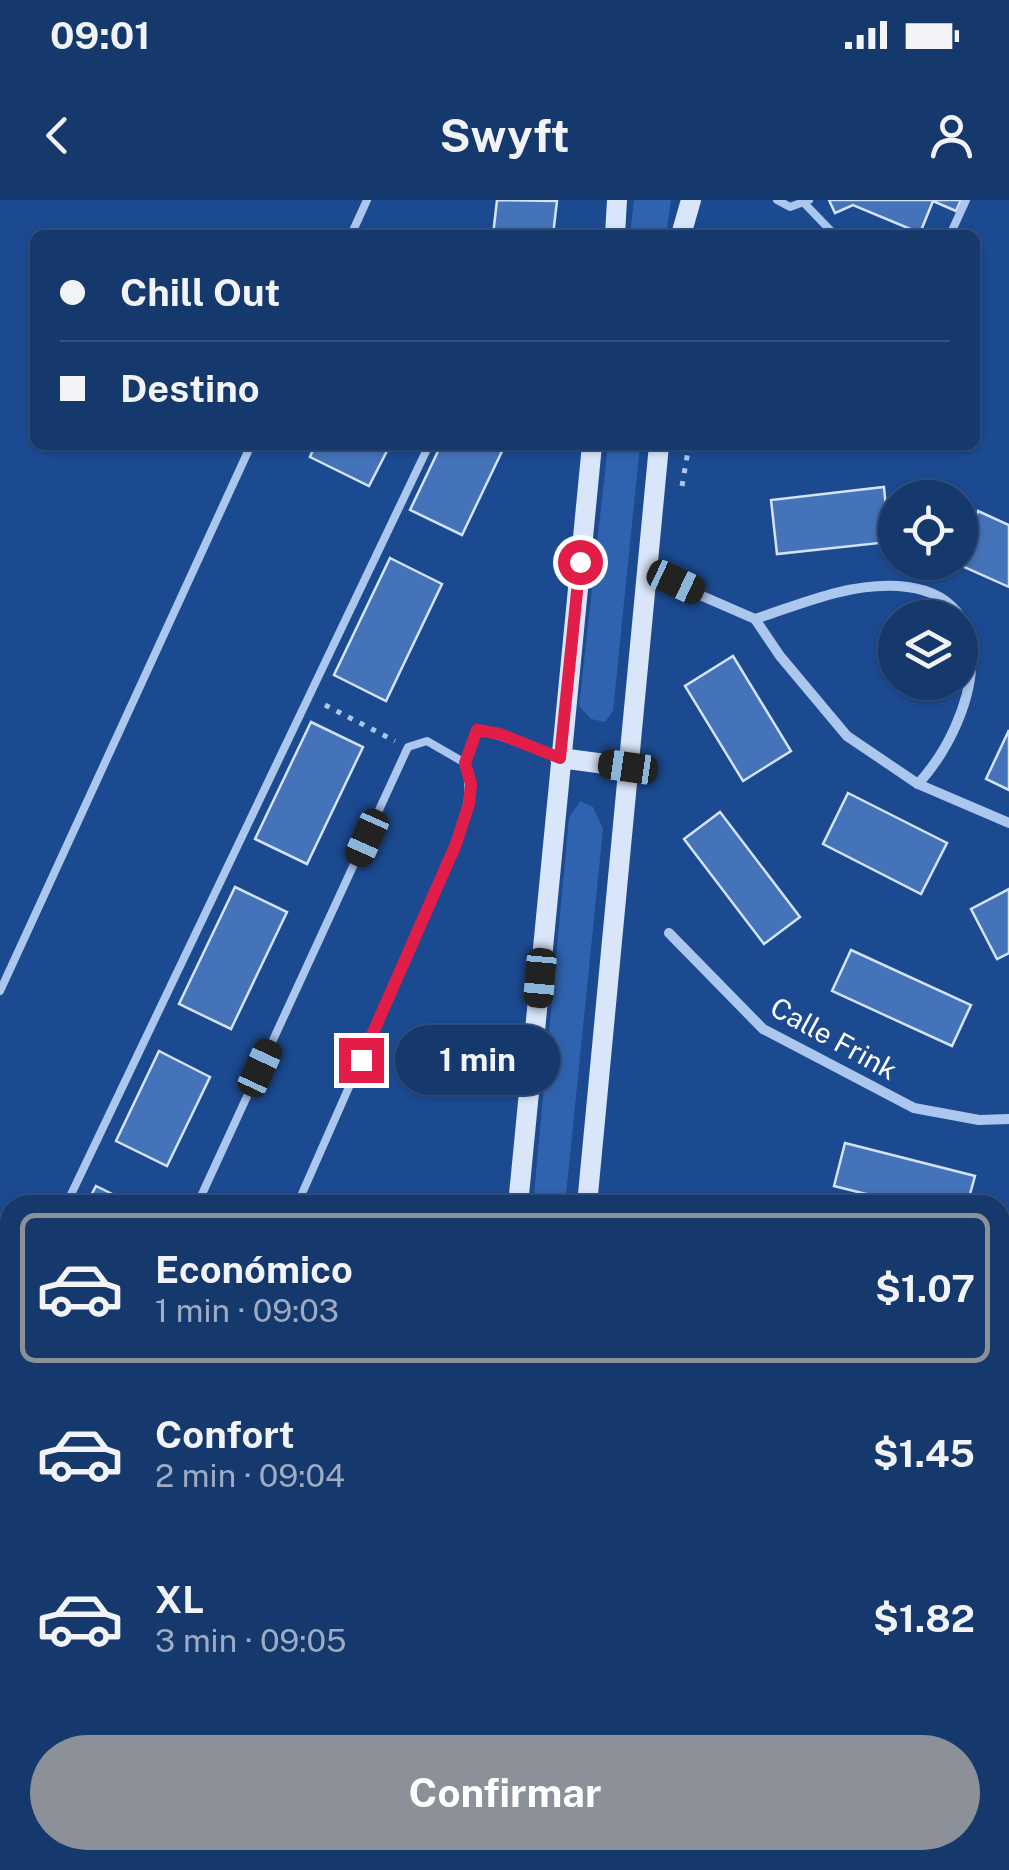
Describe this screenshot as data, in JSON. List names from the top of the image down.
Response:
{
  "streets": {
    "street": ["Calle Frink"]
  },
  "page": {
    "status": "09:01",
    "header": "Swyft",
    "banner": ["Chill Out", "Destino"],
    "bubble": "1 min",
    "list": [
      {
        "name": "Económico",
        "note": "1 min · 09:03",
        "value": "$1.07"
      },
      {
        "name": "Confort",
        "note": "2 min · 09:04",
        "value": "$1.45"
      },
      {
        "name": "XL",
        "note": "3 min · 09:05",
        "value": "$1.82"
      }
    ],
    "buttons": "Confirmar"
  }
}
